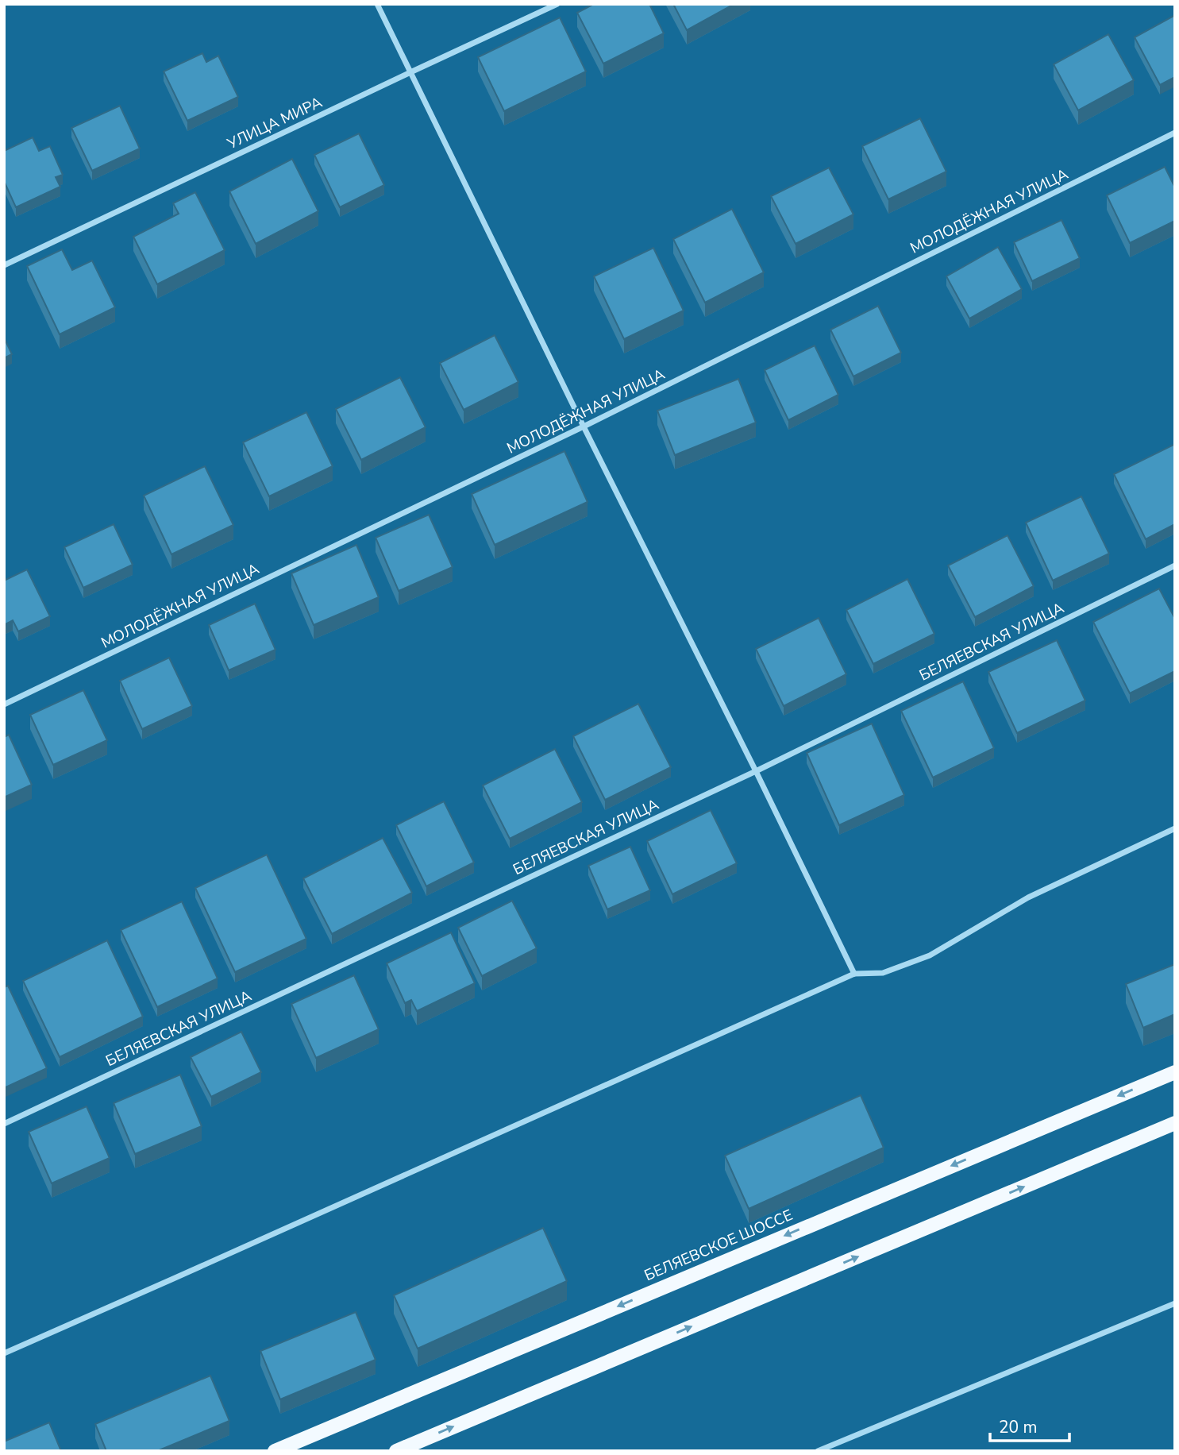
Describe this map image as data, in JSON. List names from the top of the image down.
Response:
{
  "streets": {
    "main road": ["БЕЛЯЕВСКОЕ ШОССЕ"],
    "street": ["УЛИЦА МИРА", "МОЛОДЁЖНАЯ УЛИЦА", "БЕЛЯЕВСКАЯ УЛИЦА"]
  },
  "scale_bar": "20 m"
}
